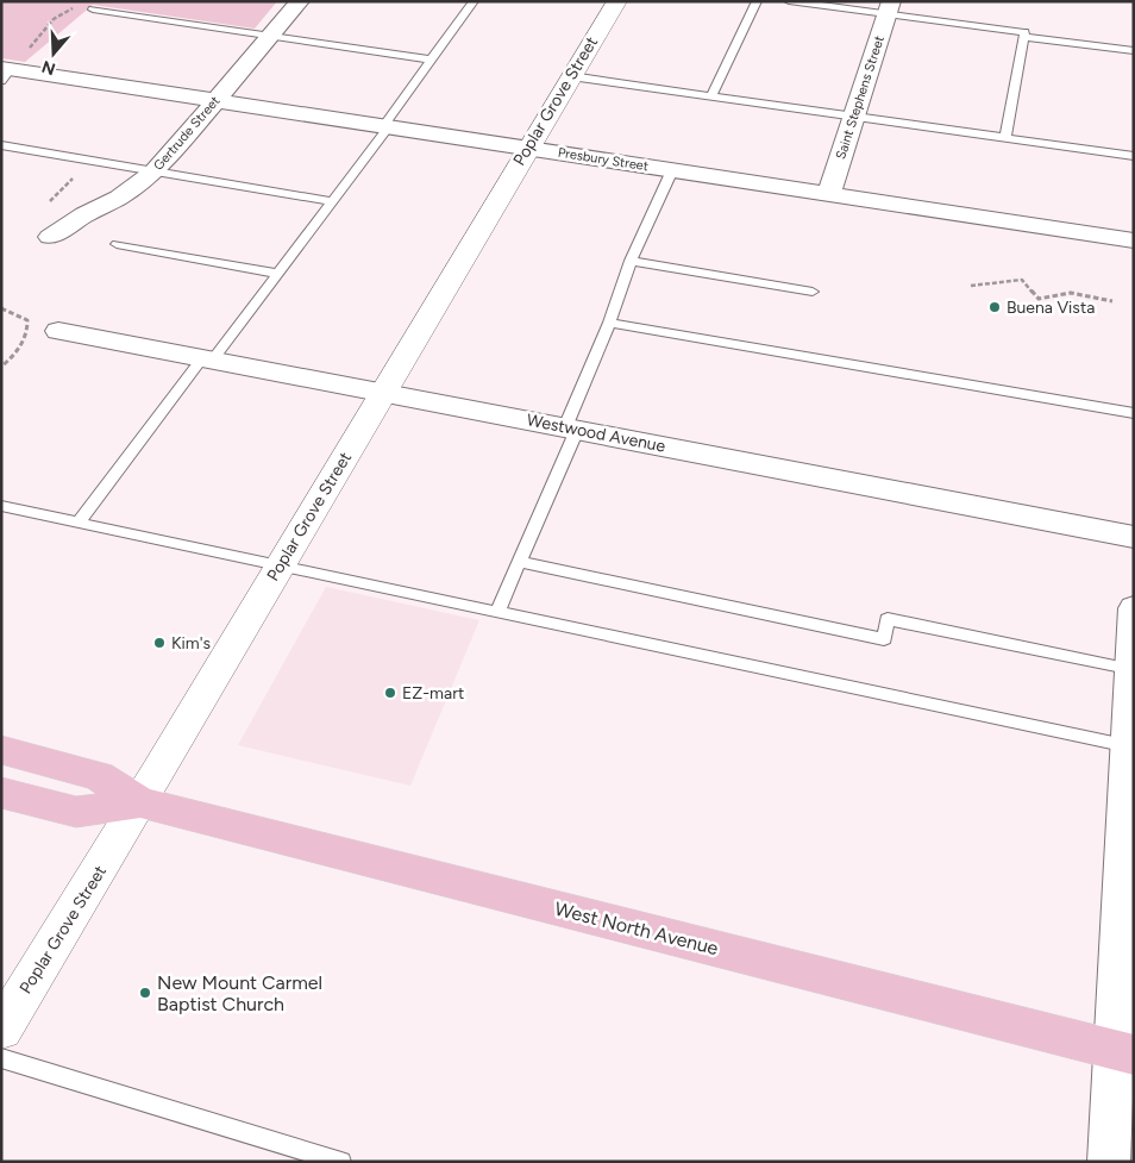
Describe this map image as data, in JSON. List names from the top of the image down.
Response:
{
  "streets": {
    "main road": ["West North Avenue"],
    "street": [
      "Saint Stephens Street",
      "Poplar Grove Street",
      "Gertrude Street",
      "Presbury Street",
      "Westwood Avenue"
    ]
  },
  "crossings": [
    ["Saint Stephens Street", "Presbury Street"],
    ["Poplar Grove Street", "Presbury Street"],
    ["Poplar Grove Street", "Westwood Avenue"],
    ["Poplar Grove Street", "West North Avenue"],
    ["Gertrude Street", "Presbury Street"]
  ],
  "places": [
    "Buena Vista",
    "Kim's",
    "EZ-mart",
    "New Mount Carmel Baptist Church"
  ],
  "north": "bottom"
}
